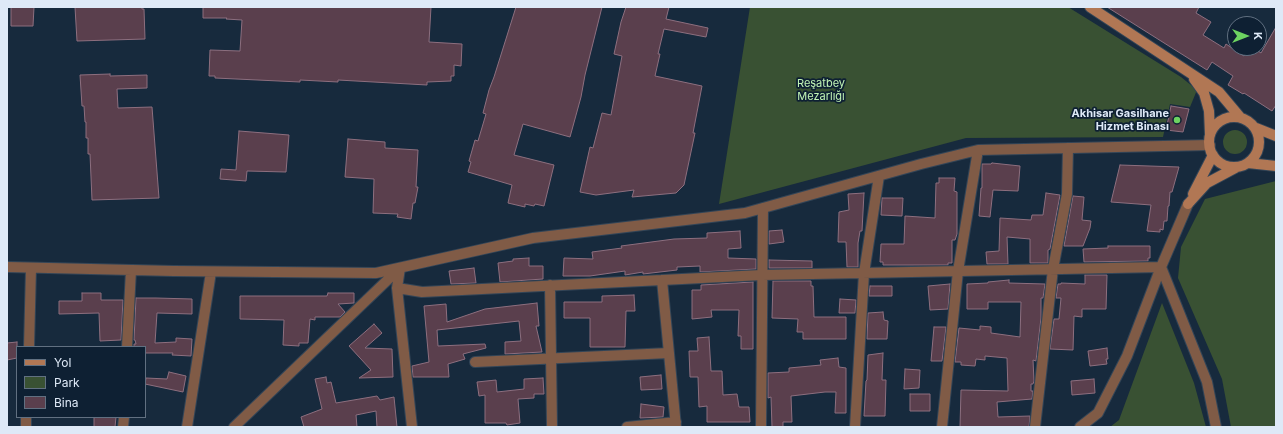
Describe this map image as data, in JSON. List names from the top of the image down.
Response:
{
  "parks": ["Reşatbey Mezarlığı"],
  "places": ["Akhisar Gasilhane Hizmet Binası"],
  "legend": ["Yol", "Park", "Bina"],
  "north": "right"
}
